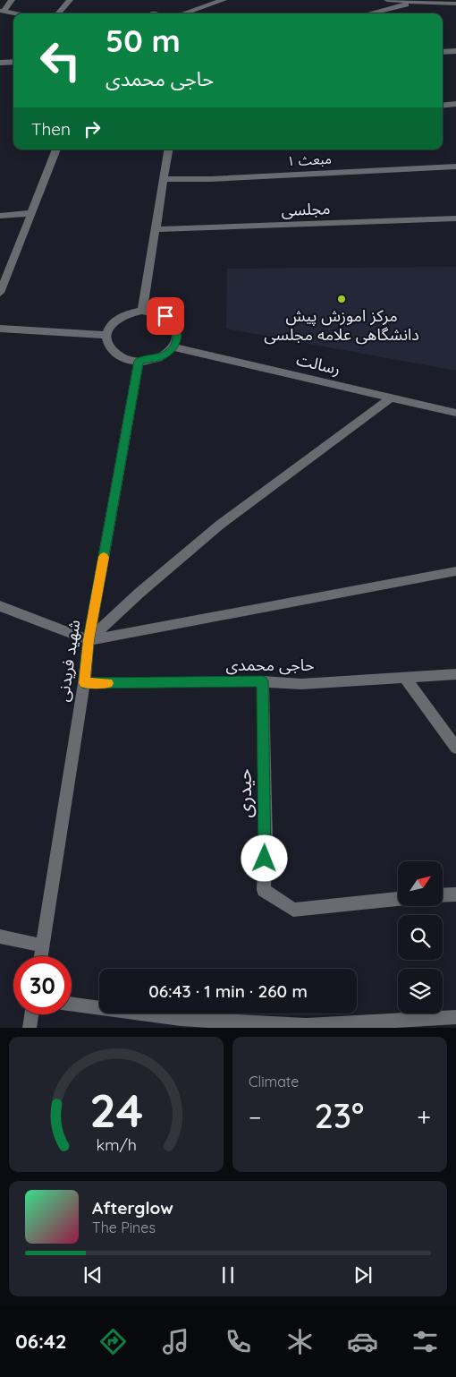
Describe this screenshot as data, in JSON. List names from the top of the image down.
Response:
{
  "streets": {
    "street": [
      "مبعث ۱",
      "مجلسی",
      "رسالت",
      "شهید فریدنی",
      "حاجی محمدی",
      "حیدری"
    ]
  },
  "crossings": [
    ["رسالت", "شهید فریدنی"],
    ["شهید فریدنی", "حاجی محمدی"],
    ["حاجی محمدی", "حیدری"]
  ],
  "places": ["مرکز اموزش پیش دانشگاهی علامه مجلسی"],
  "north": "top right",
  "page": {
    "turn": ["50 m", "حاجی محمدی"],
    "then": "Then",
    "limit": "30",
    "trip": "06:43 · 1 min · 260 m",
    "tile": "Climate",
    "heat": ["−", "23°", "+"],
    "song": ["Afterglow", "The Pines"],
    "tabs": "06:42",
    "gauge": ["24", "km/h"]
  }
}
